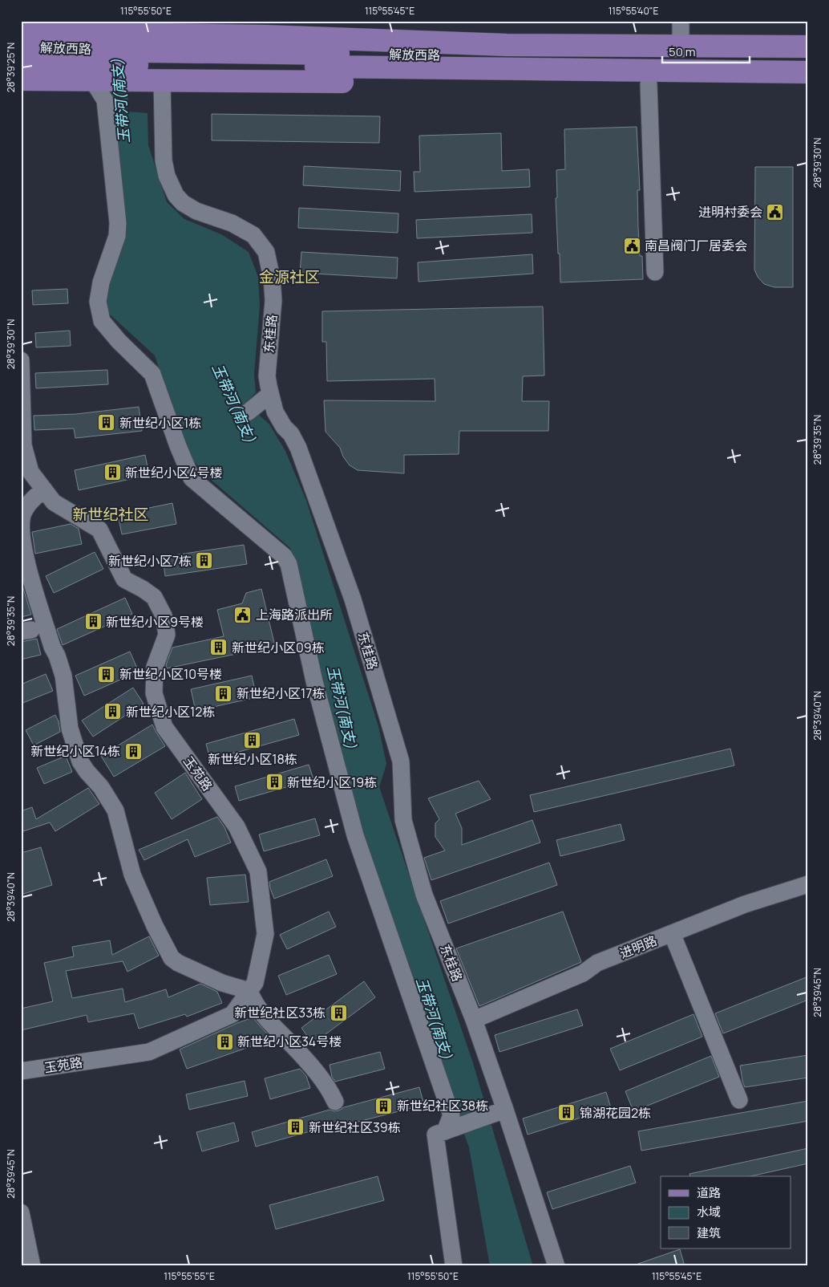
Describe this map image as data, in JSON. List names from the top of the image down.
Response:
{
  "streets": {
    "main road": ["解放西路"],
    "street": ["东桂路", "玉苑路", "进明路"]
  },
  "crossings": [
    ["解放西路", "东桂路"],
    ["东桂路", "进明路"]
  ],
  "districts": ["金源社区", "新世纪社区"],
  "water": ["玉带河(南支)"],
  "places": {
    "public building": ["进明村委会", "南昌阀门厂居委会", "上海路派出所"],
    "building": [
      "新世纪小区1栋",
      "新世纪小区4号楼",
      "新世纪小区7栋",
      "新世纪小区9号楼",
      "新世纪小区09栋",
      "新世纪小区10号楼",
      "新世纪小区17栋",
      "新世纪小区12栋",
      "新世纪小区18栋",
      "新世纪小区14栋",
      "新世纪小区19栋",
      "新世纪社区33栋",
      "新世纪小区34号楼",
      "新世纪社区38栋",
      "锦湖花园2栋",
      "新世纪社区39栋"
    ]
  },
  "legend": ["道路", "水域", "建筑"],
  "scale_bar": "50 m",
  "coordinates": [
    "115°55'50\"E",
    "115°55'45\"E",
    "115°55'40\"E",
    "28°39'25\"N",
    "28°39'30\"N",
    "28°39'35\"N",
    "28°39'40\"N",
    "28°39'45\"N",
    "115°55'55\"E"
  ]
}
